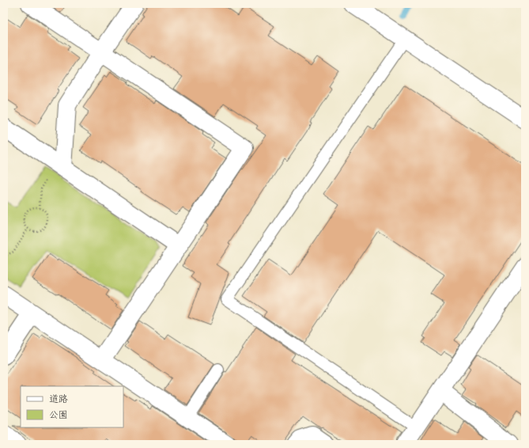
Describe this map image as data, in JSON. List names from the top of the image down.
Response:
{
  "legend": ["道路", "公園"]
}
